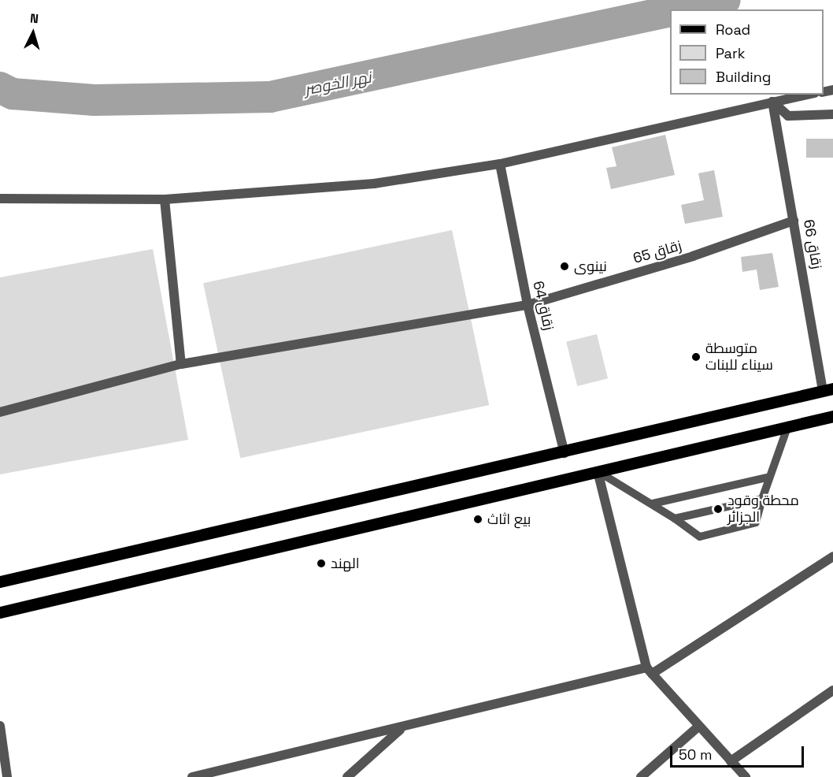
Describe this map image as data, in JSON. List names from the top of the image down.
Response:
{
  "streets": {
    "street": ["زقاق 66", "زقاق 65", "زقاق 64"]
  },
  "crossings": [
    ["زقاق 66", "زقاق 65"],
    ["زقاق 65", "زقاق 64"]
  ],
  "water": ["نهر الخوصر"],
  "places": [
    "نينوى",
    "متوسطة سيناء للبنات",
    "محطة وقود الجزائر",
    "بيع اثاث",
    "الهند"
  ],
  "legend": ["Road", "Park", "Building"],
  "scale_bar": "50 m",
  "north": "top"
}
